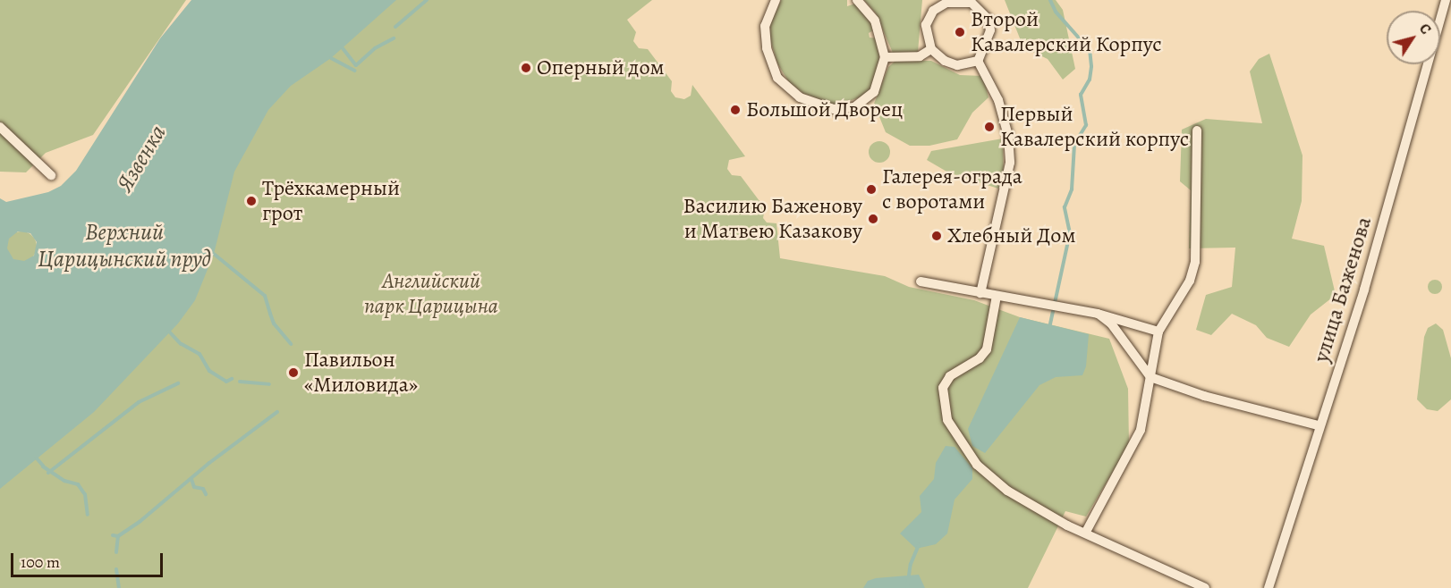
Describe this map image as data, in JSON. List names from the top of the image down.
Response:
{
  "streets": {
    "street": ["улица Баженова"]
  },
  "water": ["Язвенка", "Верхний Царицынский пруд"],
  "parks": ["Английский парк Царицына"],
  "places": [
    "Второй Кавалерский Корпус",
    "Оперный дом",
    "Большой Дворец",
    "Первый Кавалерский корпус",
    "Галерея-ограда с воротами",
    "Трёхкамерный грот",
    "Василию Баженову и Матвею Казакову",
    "Хлебный Дом",
    "Павильон «Миловида»"
  ],
  "scale_bar": "100 m",
  "north": "top right"
}
